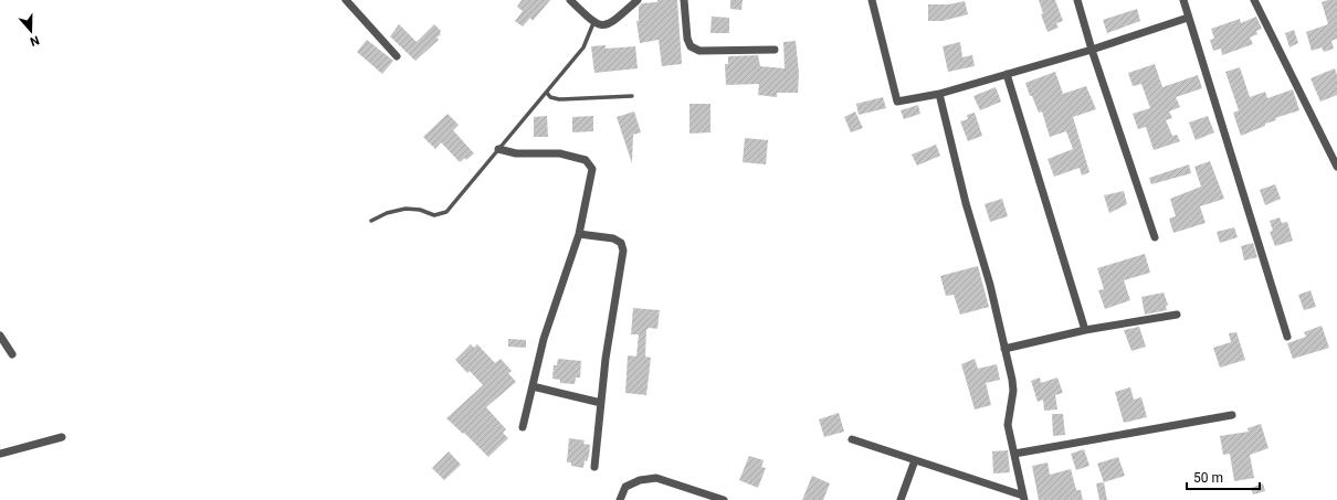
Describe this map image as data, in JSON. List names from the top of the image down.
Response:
{
  "scale_bar": "50 m",
  "north": "bottom"
}
